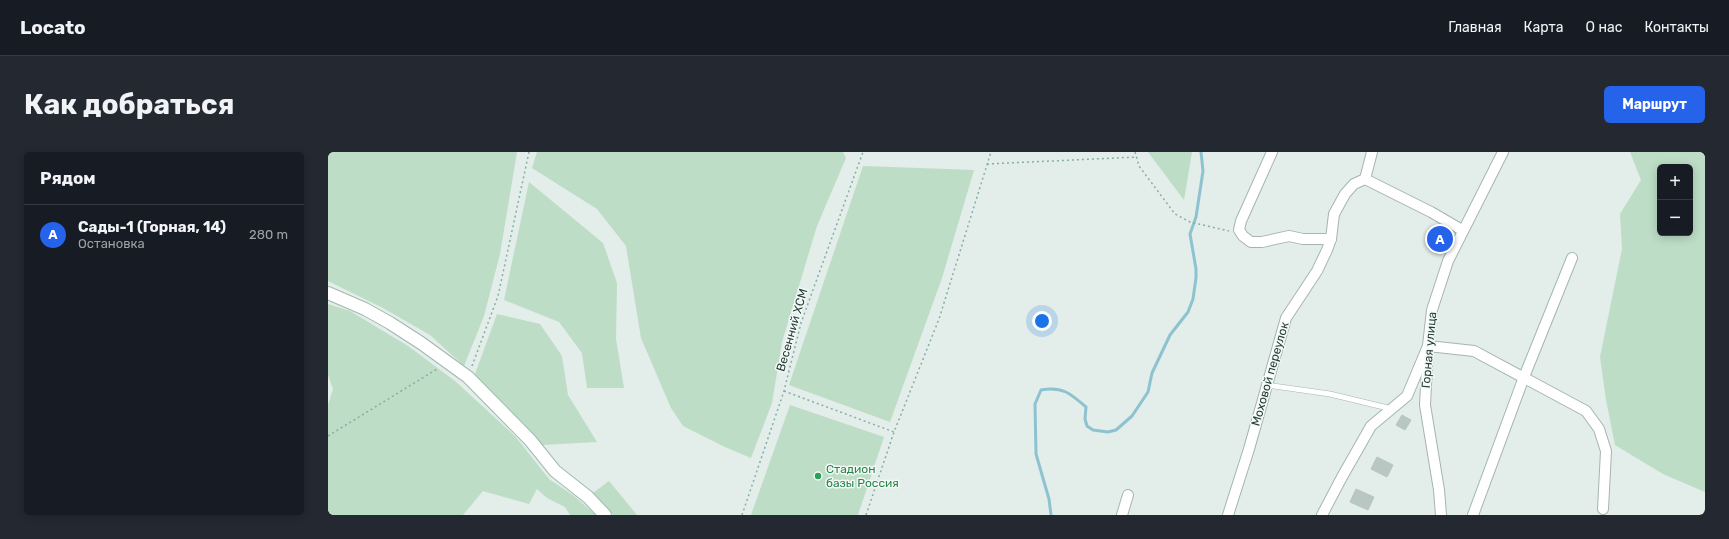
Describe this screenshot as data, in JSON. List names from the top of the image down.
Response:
{
  "streets": {
    "street": ["Горная улица", "Моховой переулок"],
    "path": ["Весенний ХСМ"]
  },
  "places": ["Стадион базы Россия"],
  "page": {
    "header": "Locato",
    "nav": [
      "Главная",
      "Карта",
      "О нас",
      "Контакты"
    ],
    "buttons": "Маршрут",
    "title": "Как добраться",
    "heading": "Рядом",
    "map_buttons": ["+", "−"],
    "list": [
      {
        "mark": "A",
        "name": "Сады-1 (Горная, 14)",
        "note": "Остановка",
        "value": "280 m"
      }
    ],
    "pins": "A"
  }
}
